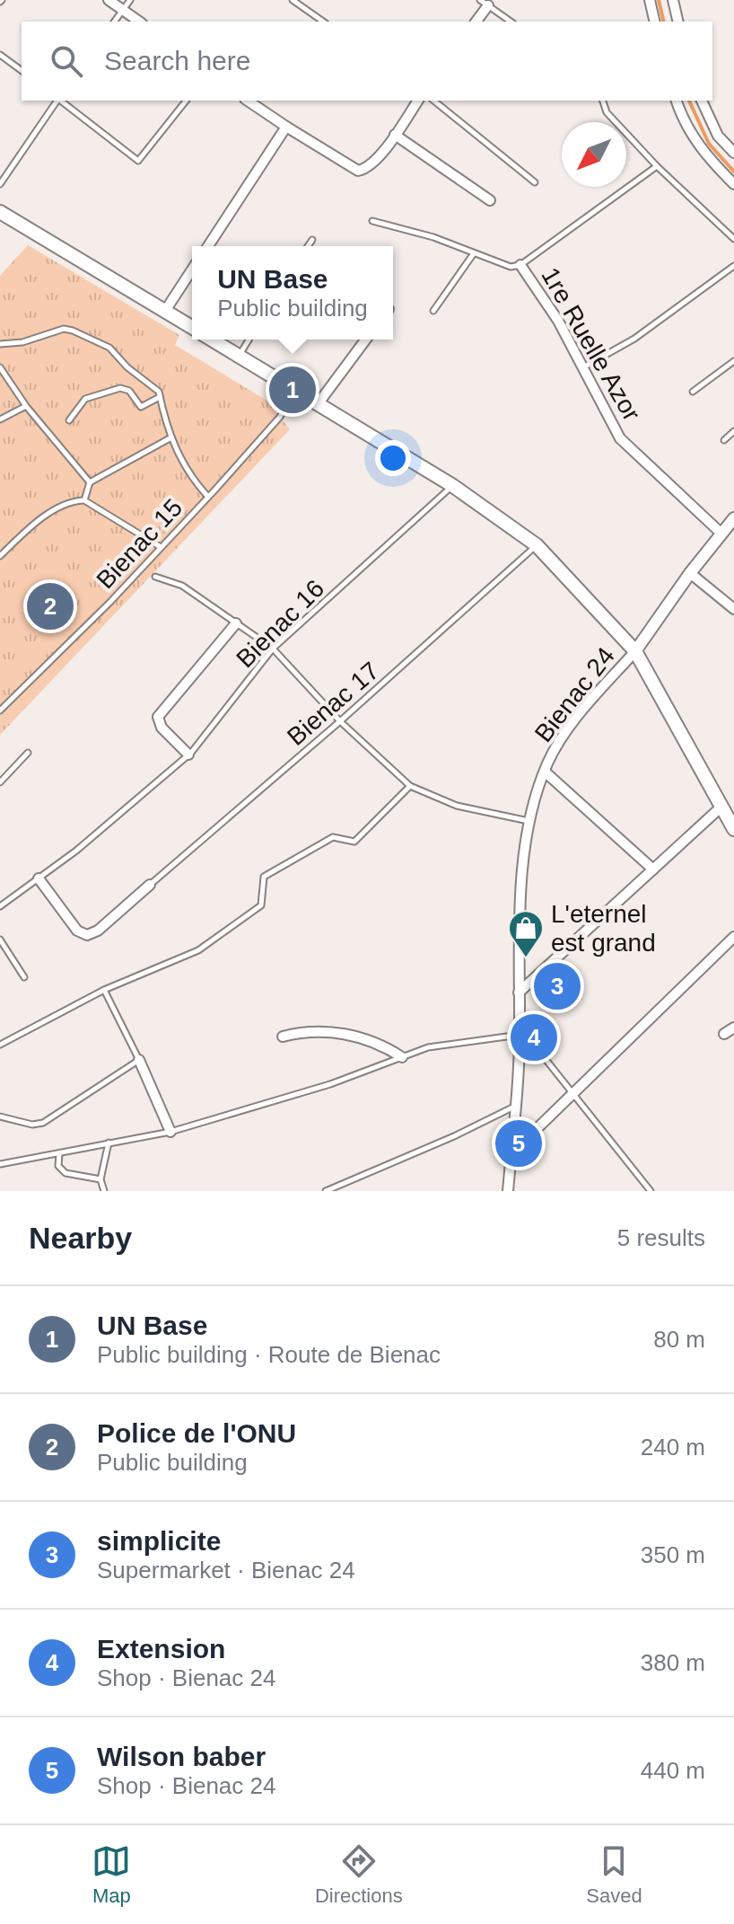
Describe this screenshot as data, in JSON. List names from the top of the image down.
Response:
{
  "streets": {
    "street": ["1re Ruelle Azor", "Bienac 24"],
    "lane": ["Bienac 15", "Bienac 16", "Bienac 17"]
  },
  "places": {
    "shop": ["L'eternel est grand"]
  },
  "north": "bottom left",
  "page": {
    "search": "Search here",
    "popup": ["UN Base", "Public building"],
    "pins": [
      "1",
      "2",
      "3",
      "4",
      "5"
    ],
    "heading": ["Nearby", "5 results"],
    "list": [
      {
        "mark": "1",
        "name": "UN Base",
        "note": "Public building · Route de Bienac",
        "value": "80 m"
      },
      {
        "mark": "2",
        "name": "Police de l'ONU",
        "note": "Public building",
        "value": "240 m"
      },
      {
        "mark": "3",
        "name": "simplicite",
        "note": "Supermarket · Bienac 24",
        "value": "350 m"
      },
      {
        "mark": "4",
        "name": "Extension",
        "note": "Shop · Bienac 24",
        "value": "380 m"
      },
      {
        "mark": "5",
        "name": "Wilson baber",
        "note": "Shop · Bienac 24",
        "value": "440 m"
      }
    ],
    "nav": ["Map", "Directions", "Saved"]
  }
}
